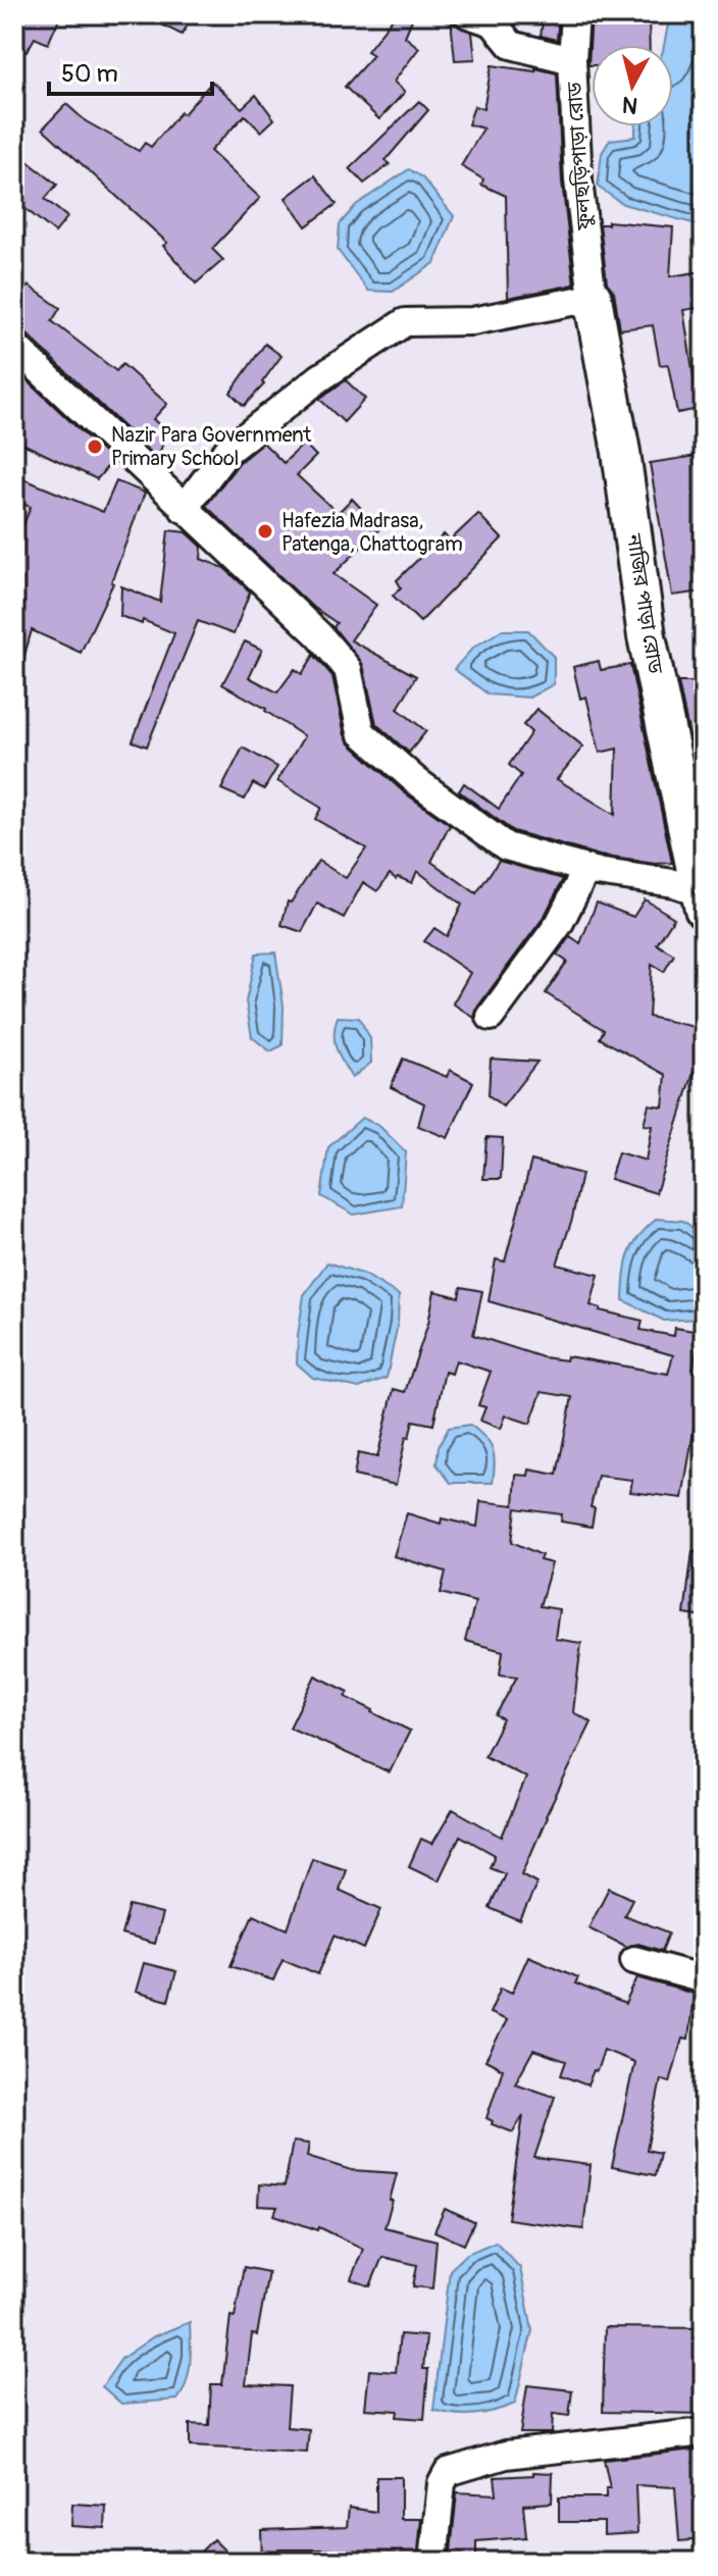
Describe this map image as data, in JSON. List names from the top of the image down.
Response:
{
  "streets": {
    "main road": ["নাজির পাড়া রোড"],
    "street": ["ফুলছড়িপাড়া রোড"]
  },
  "crossings": [
    ["ফুলছড়িপাড়া রোড", "নাজির পাড়া রোড"]
  ],
  "places": ["Nazir Para Government Primary School", "Hafezia Madrasa, Patenga, Chattogram"],
  "scale_bar": "50 m",
  "north": "bottom"
}
